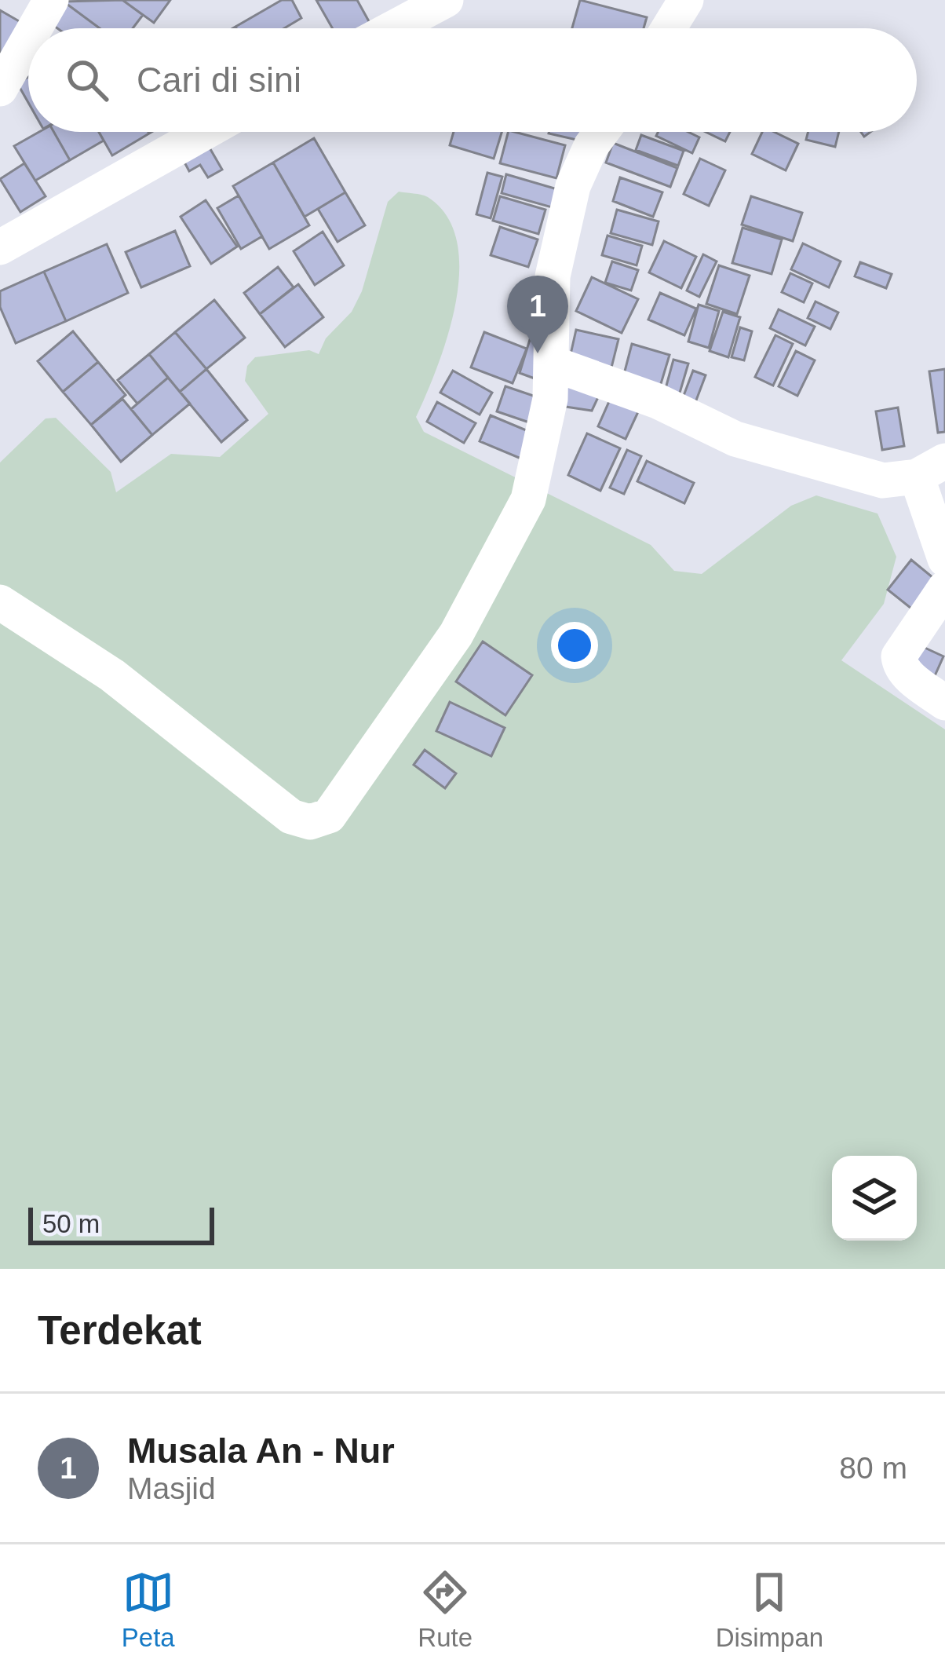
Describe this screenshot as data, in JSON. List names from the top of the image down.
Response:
{
  "scale_bar": "50 m",
  "page": {
    "search": "Cari di sini",
    "pins": "1",
    "scale": "50 m",
    "heading": "Terdekat",
    "list": [
      {
        "mark": "1",
        "name": "Musala An - Nur",
        "note": "Masjid",
        "value": "80 m"
      }
    ],
    "nav": ["Peta", "Rute", "Disimpan"]
  }
}
